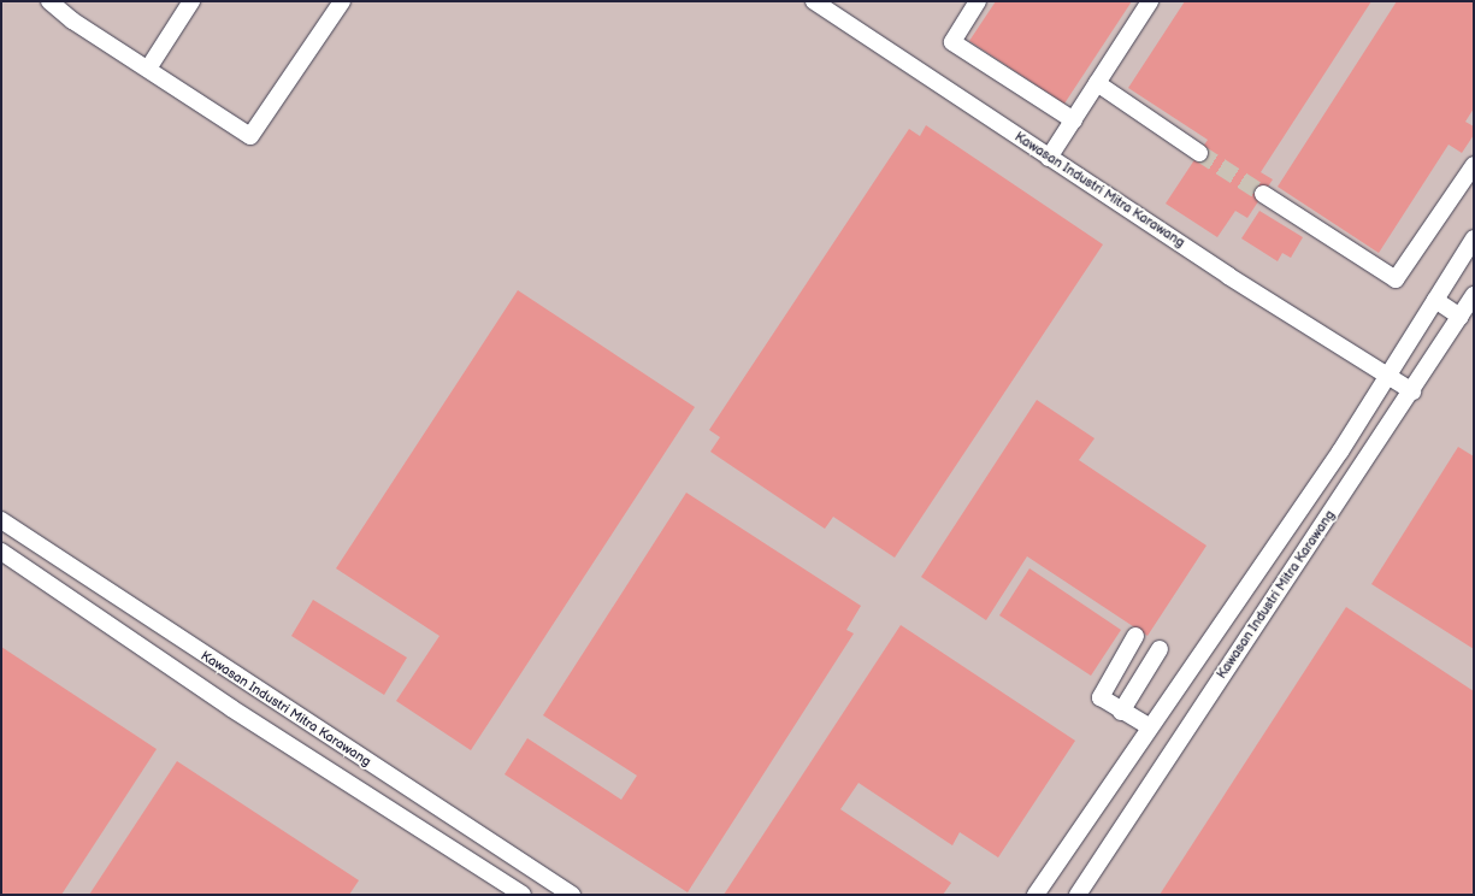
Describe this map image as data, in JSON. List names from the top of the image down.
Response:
{
  "streets": {
    "street": ["Kawasan Industri Mitra Karawang"]
  }
}
